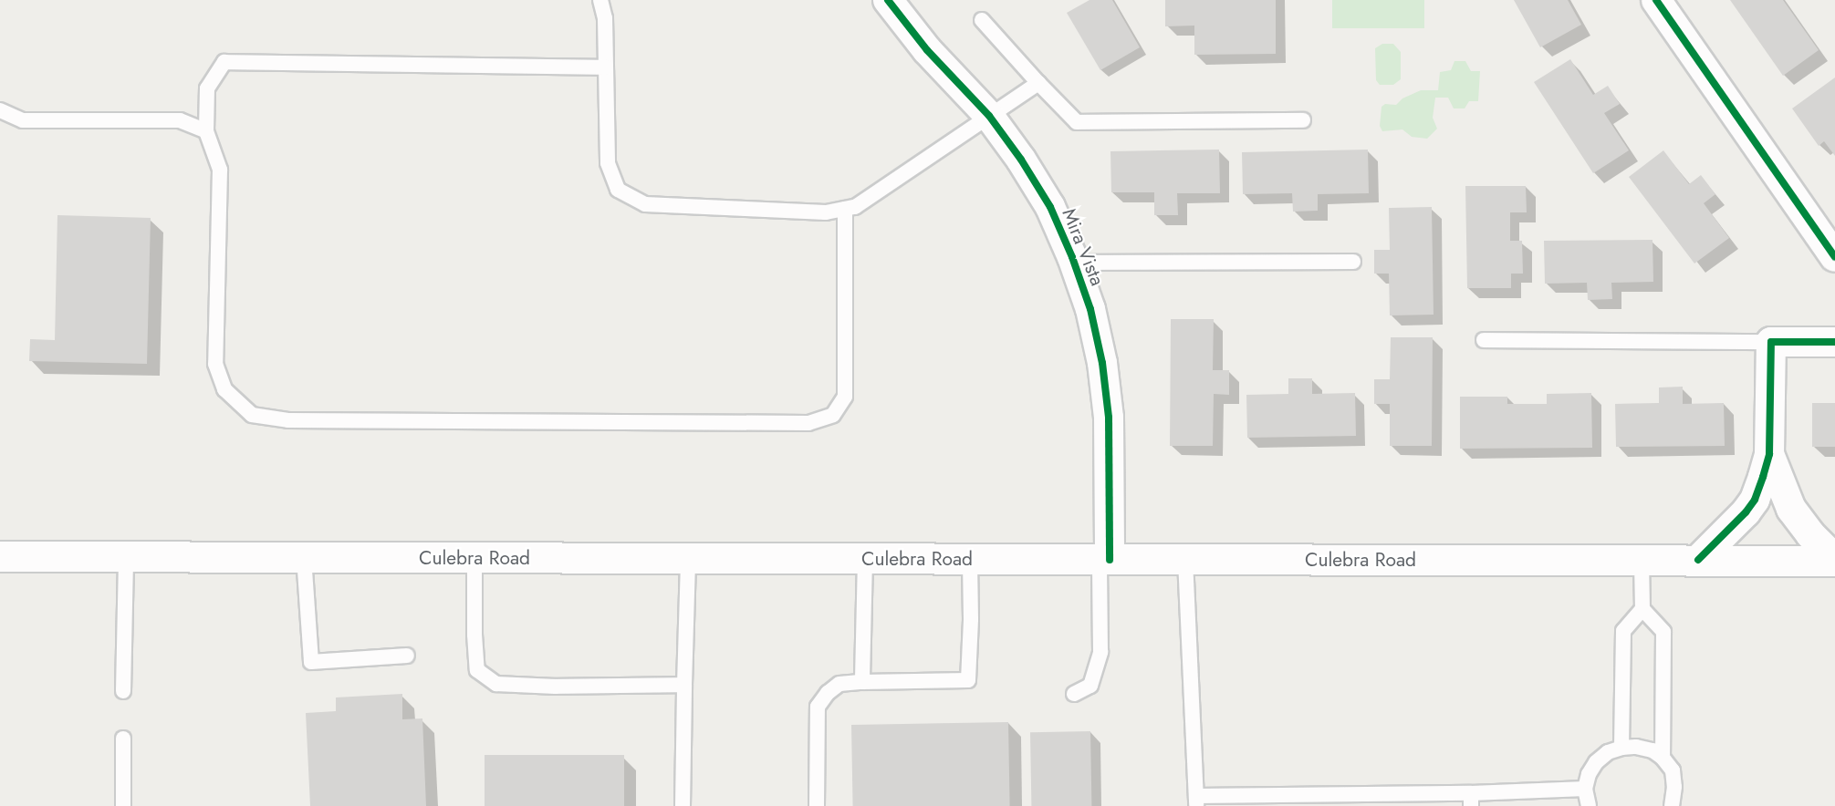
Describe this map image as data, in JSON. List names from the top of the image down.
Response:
{
  "streets": {
    "main road": ["Culebra Road"],
    "street": ["Mira Vista"]
  },
  "crossings": [
    ["Mira Vista", "Culebra Road"]
  ]
}
